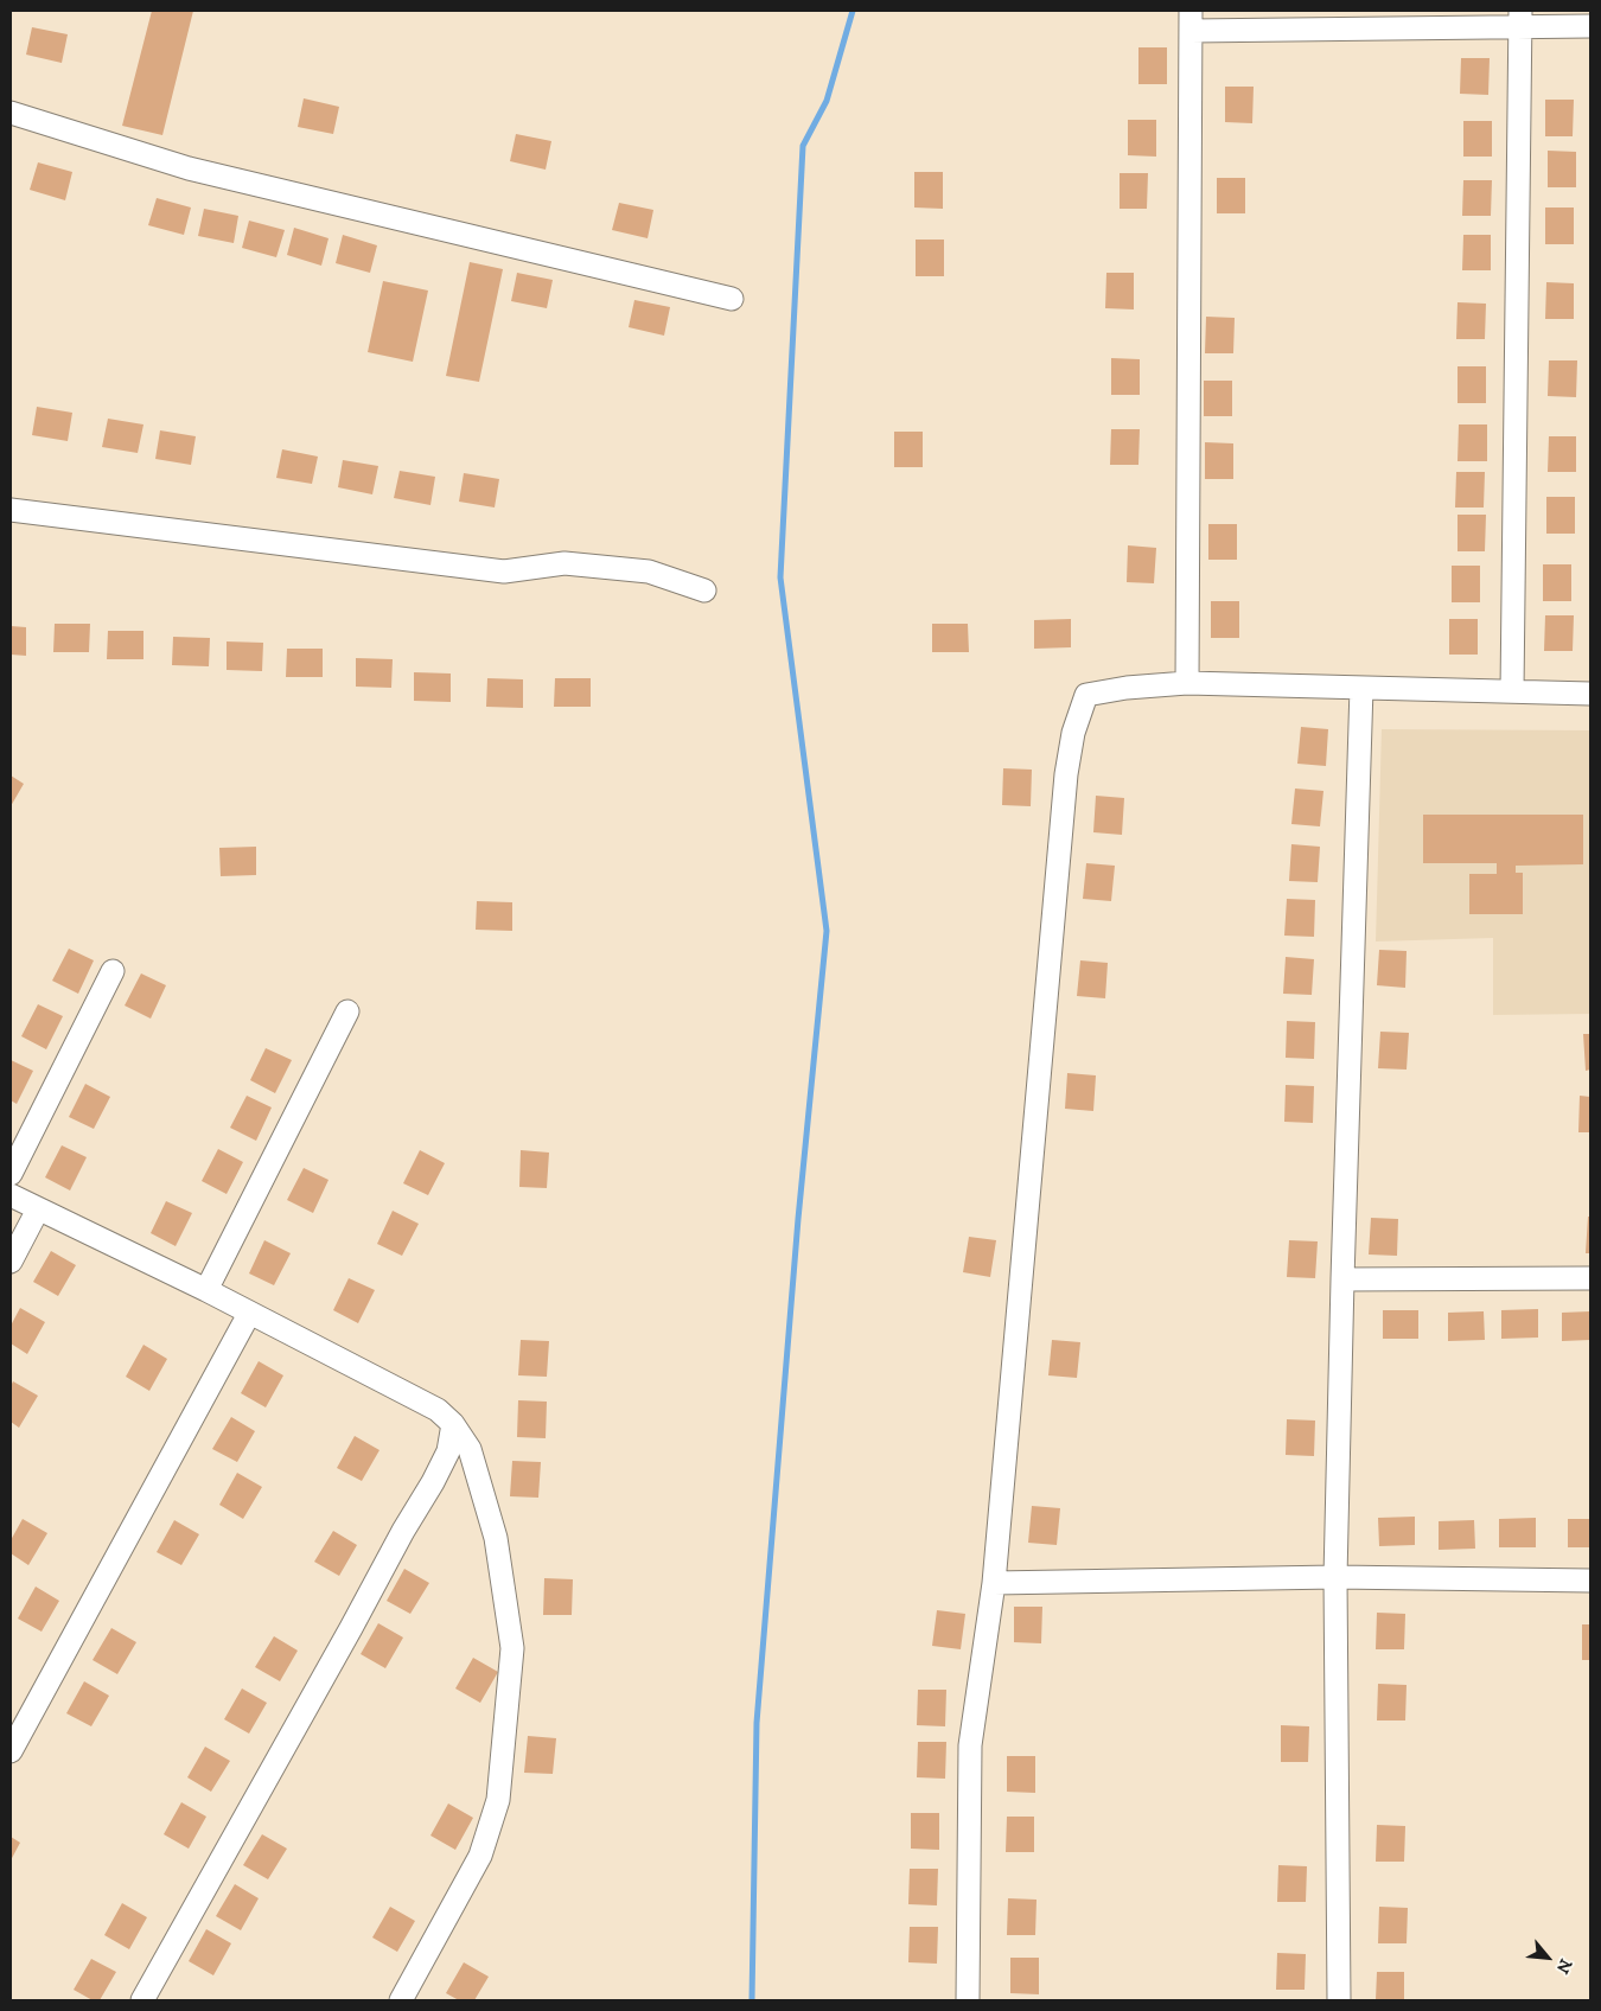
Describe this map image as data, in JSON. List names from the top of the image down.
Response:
{
  "north": "bottom right"
}
